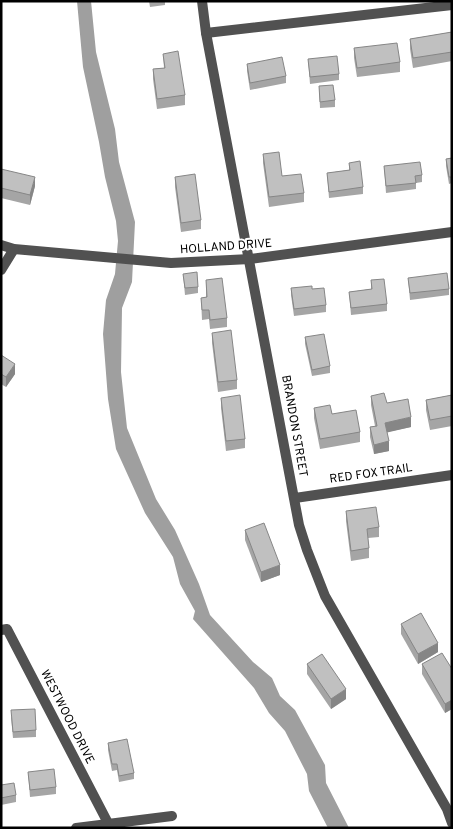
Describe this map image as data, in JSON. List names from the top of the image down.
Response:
{
  "streets": {
    "street": [
      "HOLLAND DRIVE",
      "BRANDON STREET",
      "RED FOX TRAIL",
      "WESTWOOD DRIVE"
    ]
  },
  "crossings": [
    ["HOLLAND DRIVE", "BRANDON STREET"],
    ["BRANDON STREET", "RED FOX TRAIL"]
  ]
}
